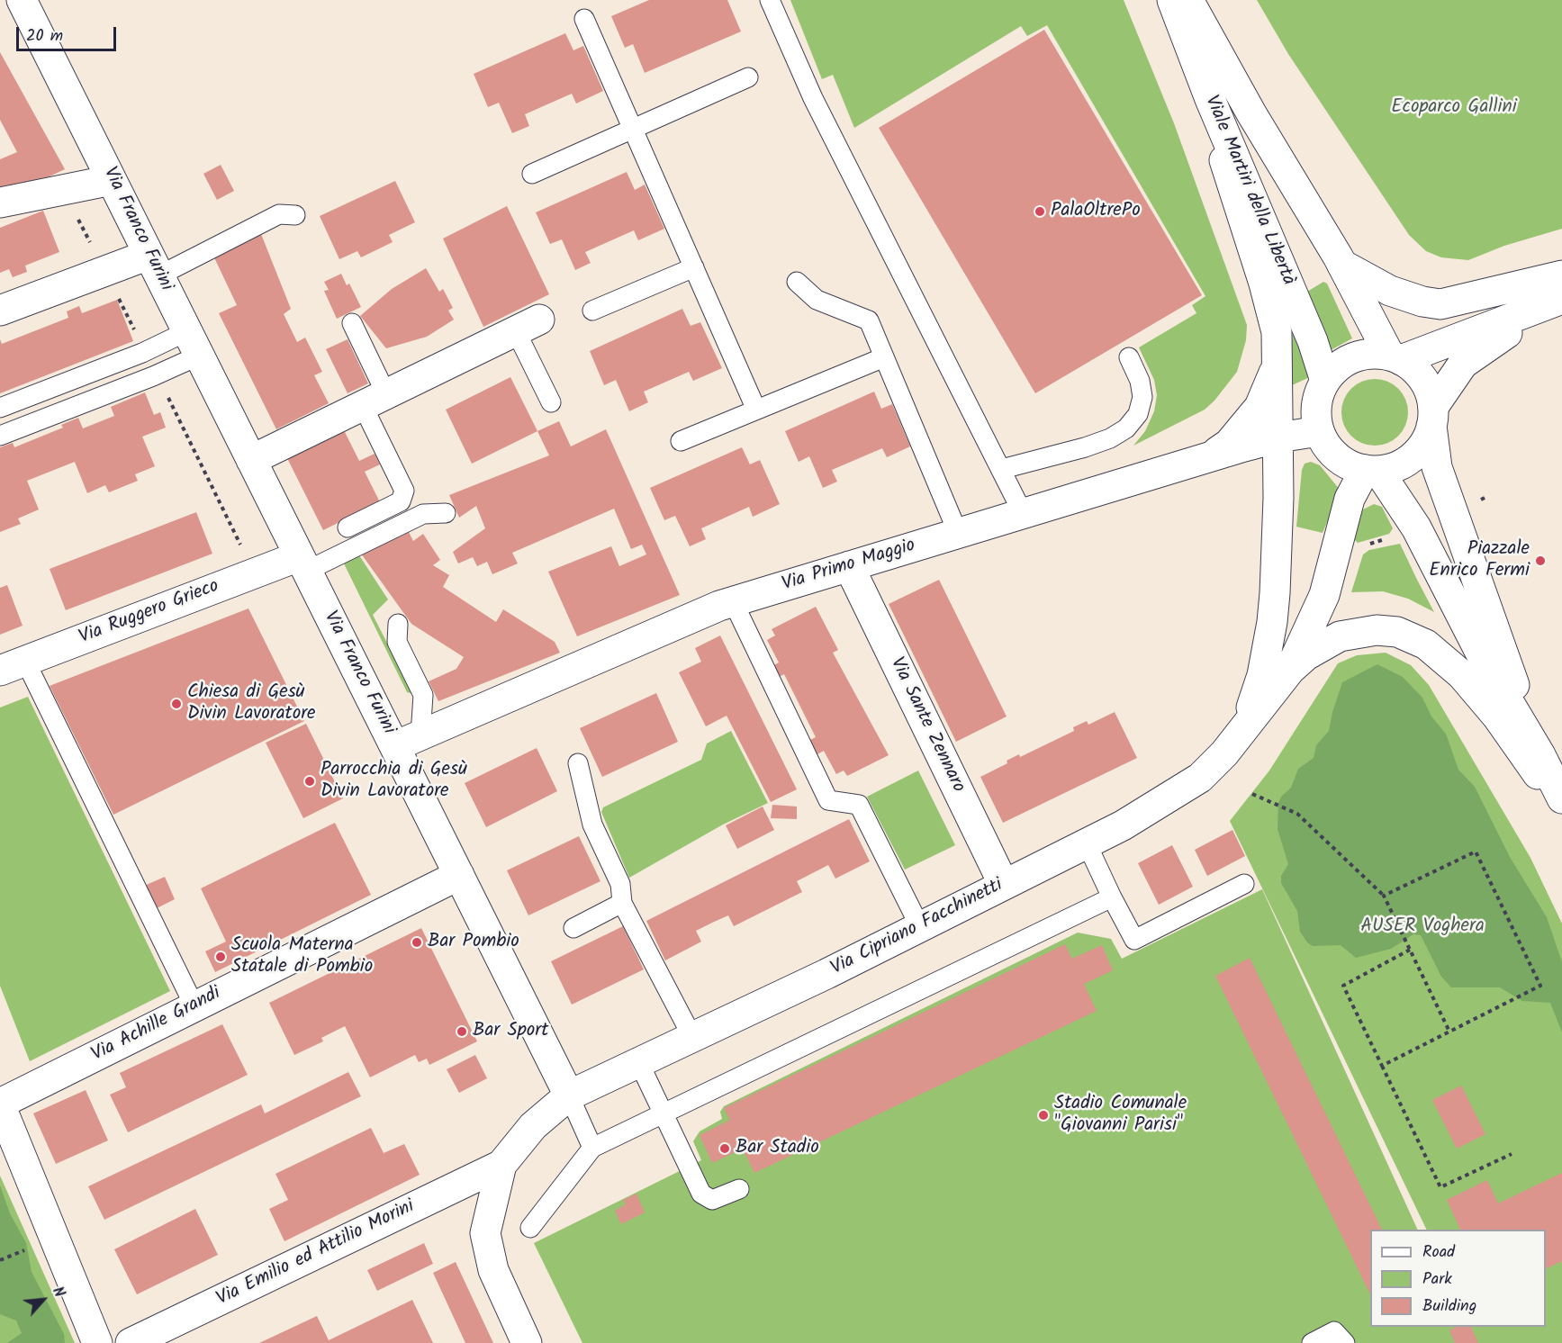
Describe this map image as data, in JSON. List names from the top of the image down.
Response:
{
  "streets": {
    "street": [
      "Viale Martiri della Libertà",
      "Via Franco Furini",
      "Via Primo Maggio",
      "Via Ruggero Grieco",
      "Via Sante Zennaro",
      "Via Cipriano Facchinetti",
      "Via Achille Grandi",
      "Via Emilio ed Attilio Morini"
    ]
  },
  "crossings": [
    ["Viale Martiri della Libertà", "Via Primo Maggio"],
    ["Viale Martiri della Libertà", "Via Cipriano Facchinetti"],
    ["Via Franco Furini", "Via Primo Maggio"],
    ["Via Franco Furini", "Via Ruggero Grieco"],
    ["Via Franco Furini", "Via Cipriano Facchinetti"],
    ["Via Franco Furini", "Via Achille Grandi"],
    ["Via Primo Maggio", "Via Sante Zennaro"],
    ["Via Primo Maggio", "Via Cipriano Facchinetti"],
    ["Via Sante Zennaro", "Via Cipriano Facchinetti"]
  ],
  "parks": ["Ecoparco Gallini", "AUSER Voghera"],
  "places": [
    "PalaOltrePo",
    "Piazzale Enrico Fermi",
    "Chiesa di Gesù Divin Lavoratore",
    "Parrocchia di Gesù Divin Lavoratore",
    "Bar Pombio",
    "Scuola Materna Statale di Pombio",
    "Bar Sport",
    "Stadio Comunale \"Giovanni Parisi\"",
    "Bar Stadio"
  ],
  "legend": ["Road", "Park", "Building"],
  "scale_bar": "20 m",
  "north": "top right"
}
